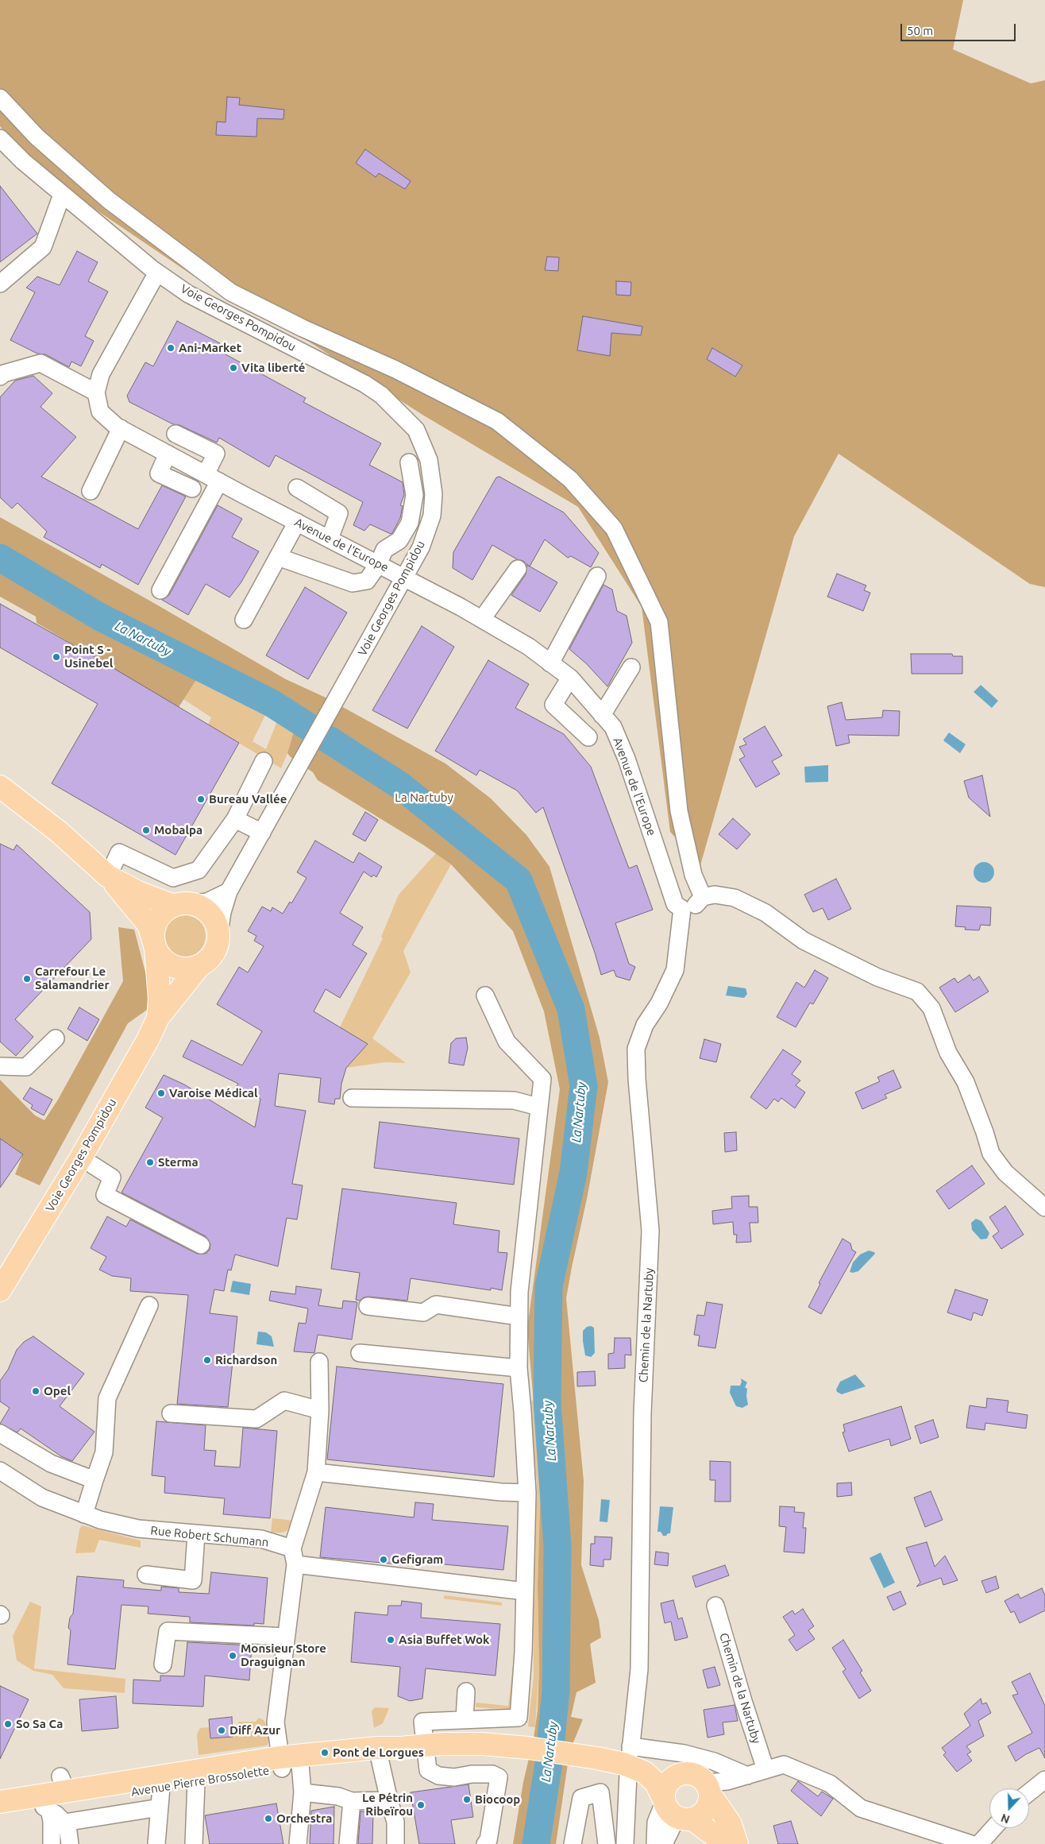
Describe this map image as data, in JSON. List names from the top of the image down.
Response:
{
  "streets": {
    "main road": ["Voie Georges Pompidou", "Avenue Pierre Brossolette"],
    "street": ["Avenue de l'Europe", "Chemin de la Nartuby", "Rue Robert Schumann"]
  },
  "crossings": [
    ["Voie Georges Pompidou", "Avenue de l'Europe"],
    ["Avenue de l'Europe", "Chemin de la Nartuby"]
  ],
  "water": ["La Nartuby"],
  "parks": ["La Nartuby"],
  "places": [
    "Ani-Market",
    "Vita liberté",
    "Point S - Usinebel",
    "Bureau Vallée",
    "Mobalpa",
    "Carrefour Le Salamandrier",
    "Varoise Médical",
    "Sterma",
    "Richardson",
    "Opel",
    "Gefigram",
    "Asia Buffet Wok",
    "Monsieur Store Draguignan",
    "So Sa Ca",
    "Diff Azur",
    "Pont de Lorgues",
    "Biocoop",
    "Le Pétrin Ribeïrou",
    "Orchestra"
  ],
  "scale_bar": "50 m",
  "north": "bottom"
}
